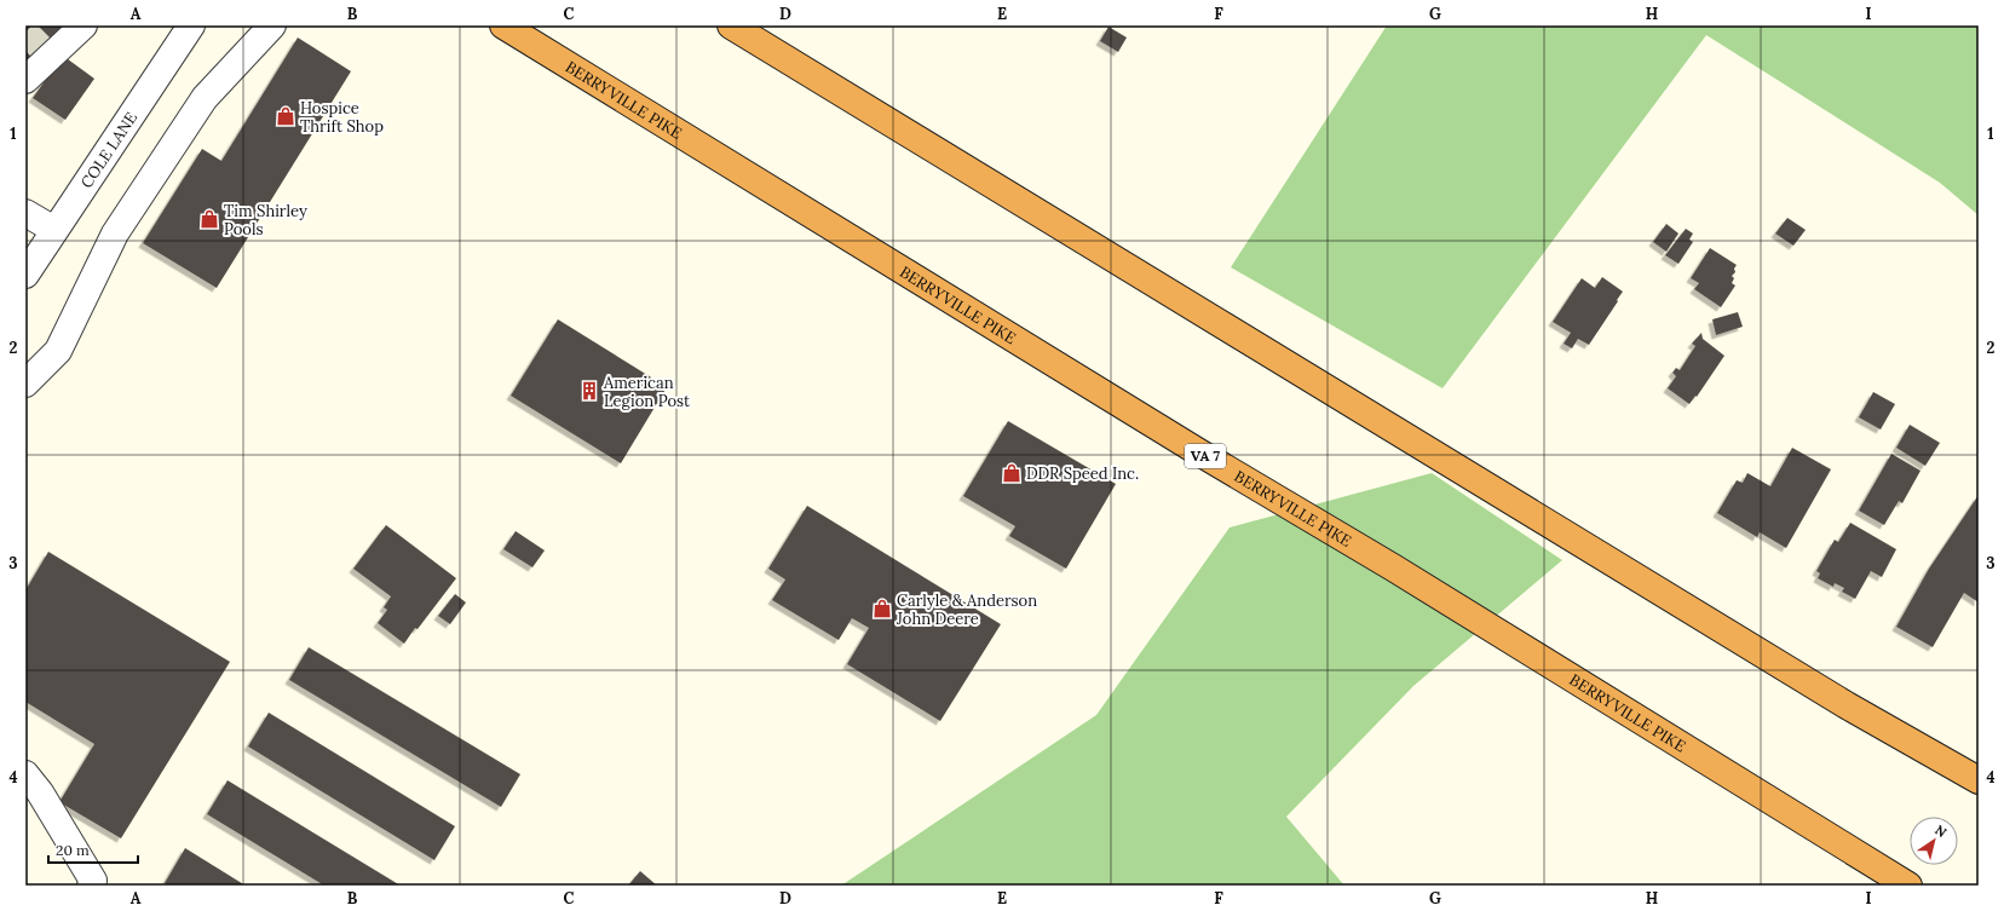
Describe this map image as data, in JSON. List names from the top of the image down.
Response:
{
  "streets": {
    "highway": ["BERRYVILLE PIKE", "VA 7"],
    "street": ["COLE LANE"]
  },
  "places": {
    "shop": [
      "Hospice Thrift Shop",
      "Tim Shirley Pools",
      "DDR Speed Inc.",
      "Carlyle & Anderson John Deere"
    ],
    "building": ["American Legion Post"]
  },
  "scale_bar": "20 m",
  "north": "top right",
  "grid": {
    "columns": [
      "A",
      "B",
      "C",
      "D",
      "E",
      "F",
      "G",
      "H",
      "I"
    ],
    "rows": [
      "1",
      "2",
      "3",
      "4"
    ]
  }
}
